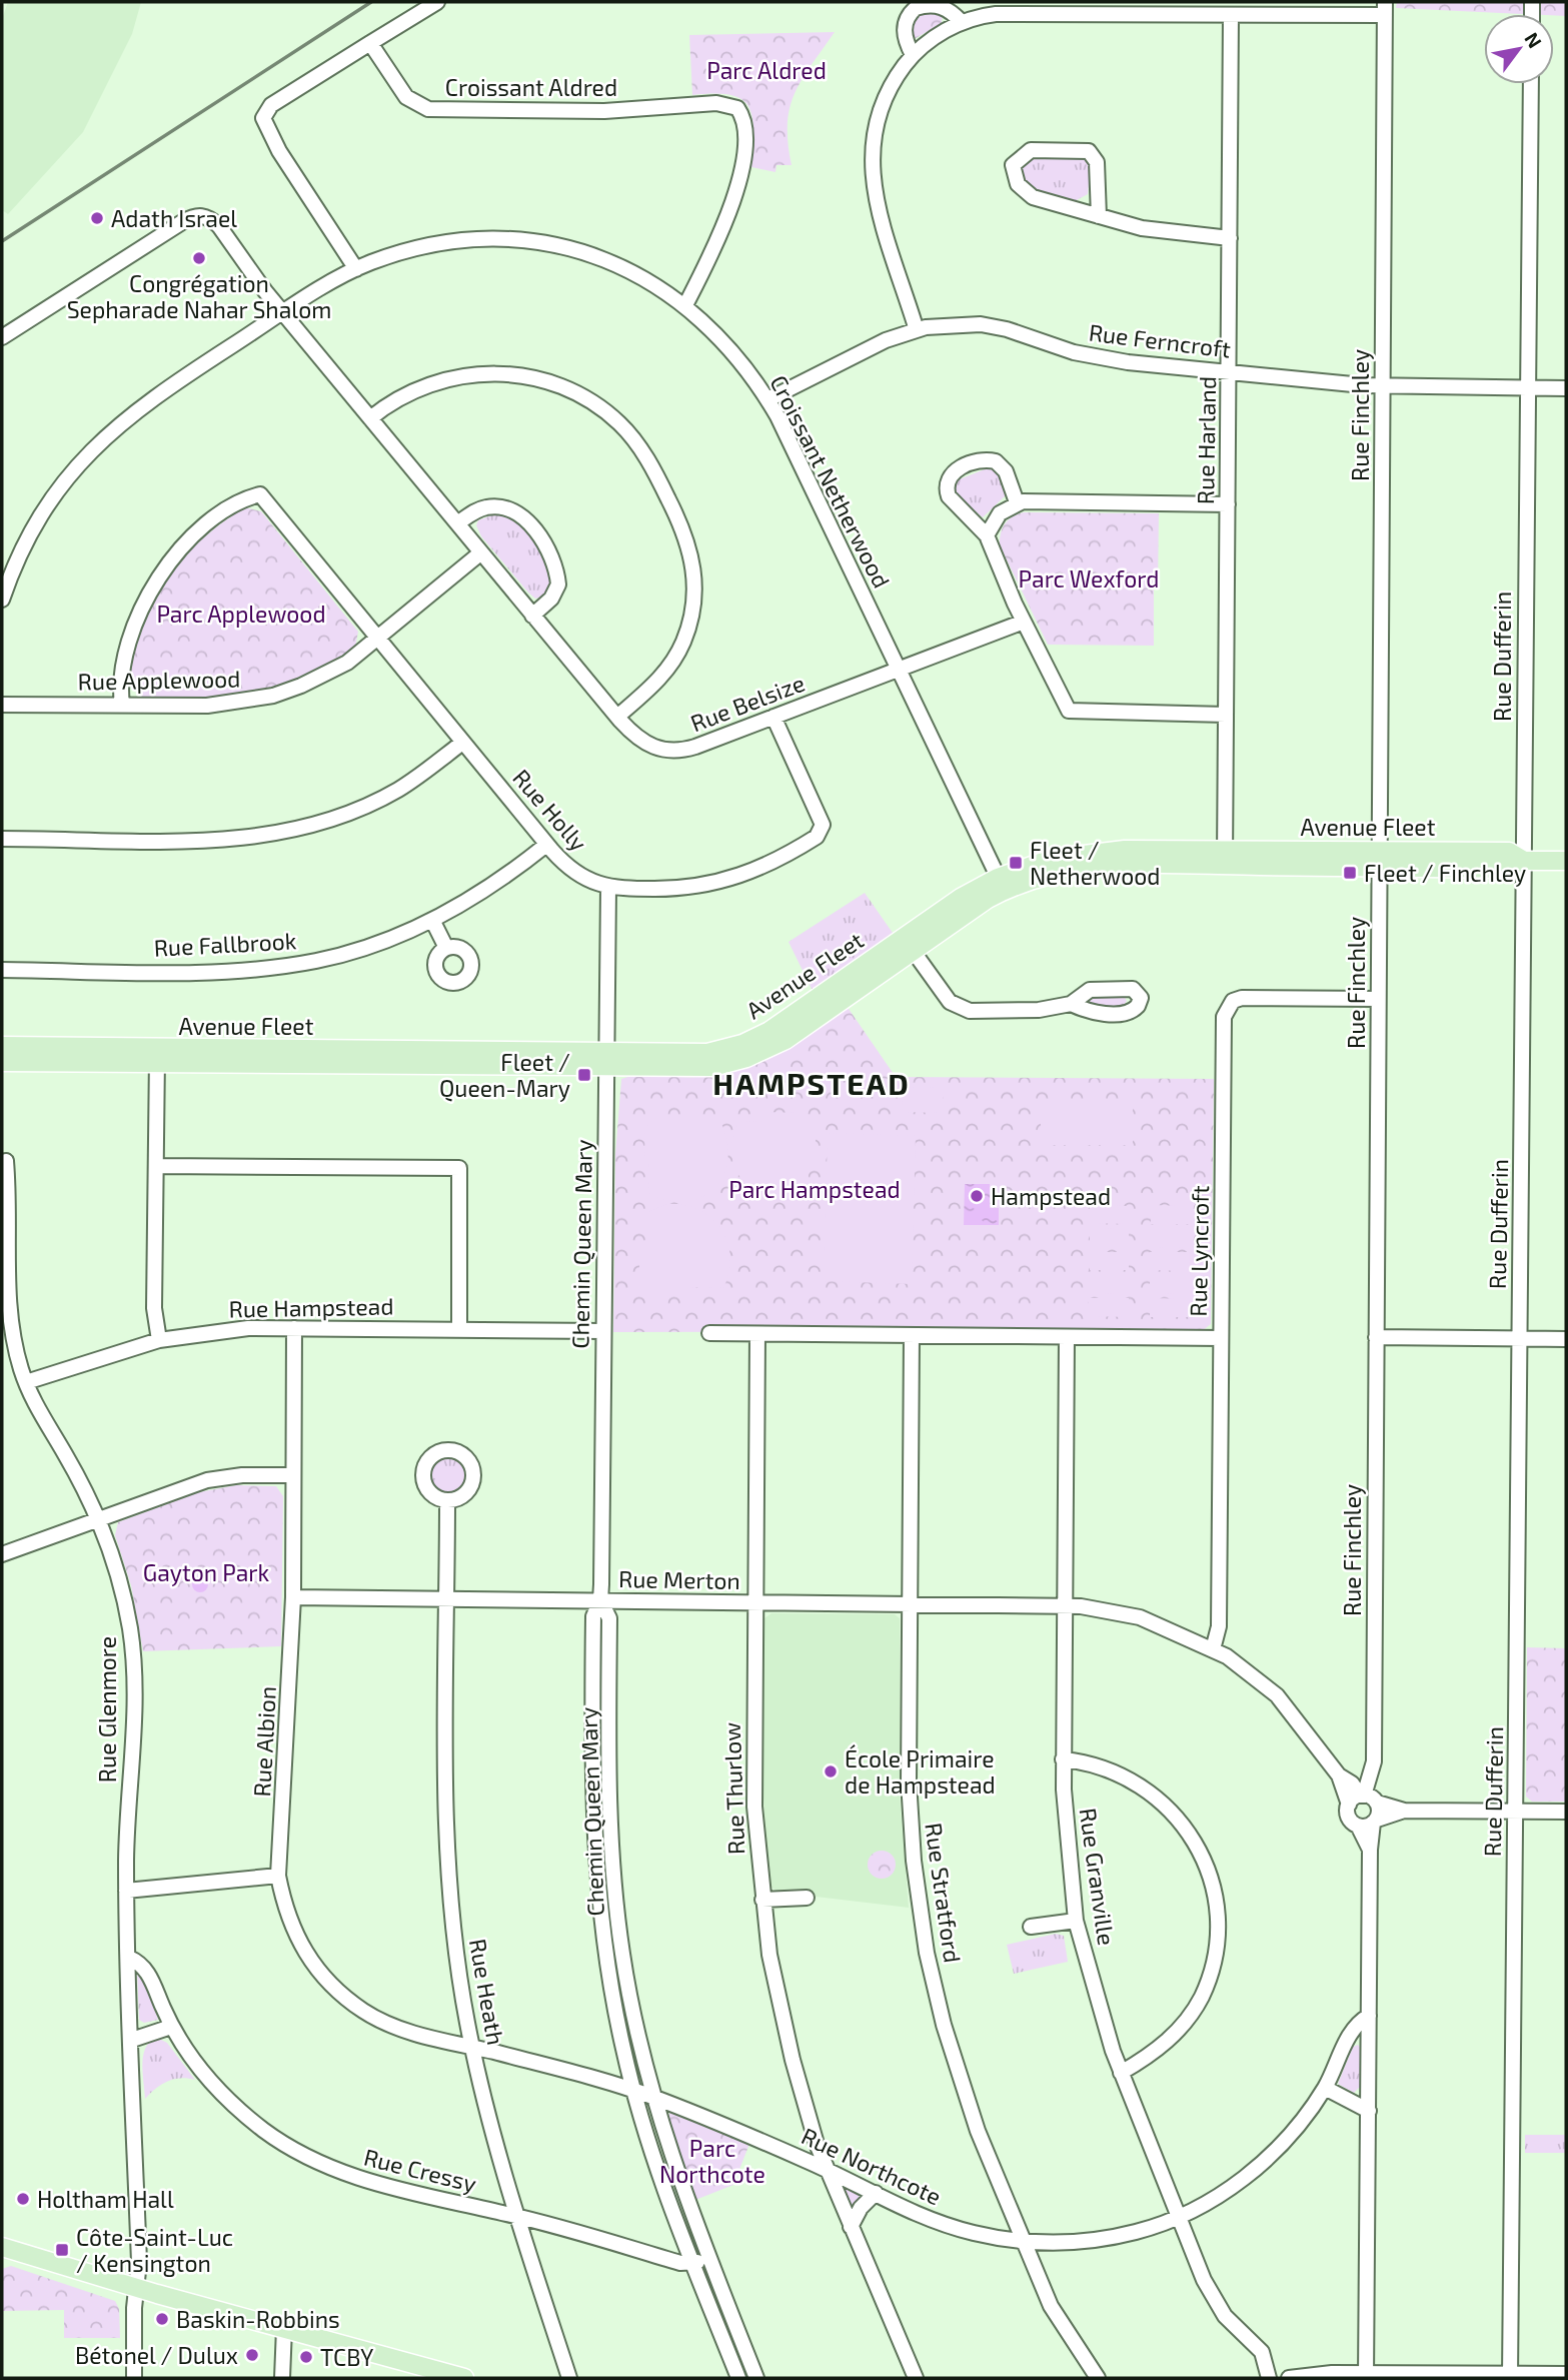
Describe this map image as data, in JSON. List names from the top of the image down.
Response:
{
  "streets": {
    "main road": ["Avenue Fleet"],
    "street": [
      "Croissant Aldred",
      "Rue Ferncroft",
      "Rue Finchley",
      "Rue Harland",
      "Croissant Netherwood",
      "Rue Dufferin",
      "Rue Applewood",
      "Rue Belsize",
      "Rue Holly",
      "Rue Fallbrook",
      "Chemin Queen Mary",
      "Rue Lyncroft",
      "Rue Hampstead",
      "Rue Merton",
      "Rue Glenmore",
      "Rue Albion",
      "Rue Thurlow",
      "Rue Granville",
      "Rue Stratford",
      "Rue Heath",
      "Rue Northcote",
      "Rue Cressy"
    ]
  },
  "crossings": [
    ["Croissant Aldred", "Croissant Netherwood"],
    ["Rue Ferncroft", "Rue Finchley"],
    ["Rue Ferncroft", "Rue Harland"],
    ["Rue Ferncroft", "Croissant Netherwood"],
    ["Rue Ferncroft", "Rue Dufferin"],
    ["Rue Finchley", "Avenue Fleet"],
    ["Rue Finchley", "Rue Lyncroft"],
    ["Rue Harland", "Avenue Fleet"],
    ["Croissant Netherwood", "Rue Belsize"],
    ["Croissant Netherwood", "Avenue Fleet"],
    ["Rue Dufferin", "Avenue Fleet"],
    ["Rue Applewood", "Rue Belsize"],
    ["Rue Applewood", "Rue Holly"],
    ["Rue Belsize", "Rue Holly"],
    ["Rue Holly", "Rue Fallbrook"],
    ["Rue Holly", "Chemin Queen Mary"],
    ["Avenue Fleet", "Chemin Queen Mary"],
    ["Chemin Queen Mary", "Rue Hampstead"],
    ["Chemin Queen Mary", "Rue Merton"],
    ["Chemin Queen Mary", "Rue Northcote"],
    ["Chemin Queen Mary", "Rue Cressy"],
    ["Rue Lyncroft", "Rue Merton"],
    ["Rue Hampstead", "Rue Glenmore"],
    ["Rue Hampstead", "Rue Albion"],
    ["Rue Merton", "Rue Albion"],
    ["Rue Merton", "Rue Thurlow"],
    ["Rue Merton", "Rue Granville"],
    ["Rue Merton", "Rue Stratford"],
    ["Rue Merton", "Rue Heath"],
    ["Rue Glenmore", "Rue Cressy"],
    ["Rue Albion", "Rue Heath"],
    ["Rue Albion", "Rue Northcote"],
    ["Rue Thurlow", "Rue Northcote"],
    ["Rue Granville", "Rue Northcote"],
    ["Rue Stratford", "Rue Northcote"],
    ["Rue Heath", "Rue Northcote"],
    ["Rue Heath", "Rue Cressy"]
  ],
  "districts": ["HAMPSTEAD"],
  "parks": [
    "Parc Aldred",
    "Parc Wexford",
    "Parc Applewood",
    "Parc Hampstead",
    "Gayton Park",
    "Parc Northcote"
  ],
  "places": {
    "other": [
      "Adath Israel",
      "Congrégation Sepharade Nahar Shalom",
      "Hampstead",
      "École Primaire de Hampstead",
      "Holtham Hall",
      "Baskin-Robbins",
      "Bétonel / Dulux",
      "TCBY"
    ],
    "transit": [
      "Fleet / Netherwood",
      "Fleet / Finchley",
      "Fleet / Queen-Mary",
      "Côte-Saint-Luc / Kensington"
    ]
  },
  "north": "top right"
}
